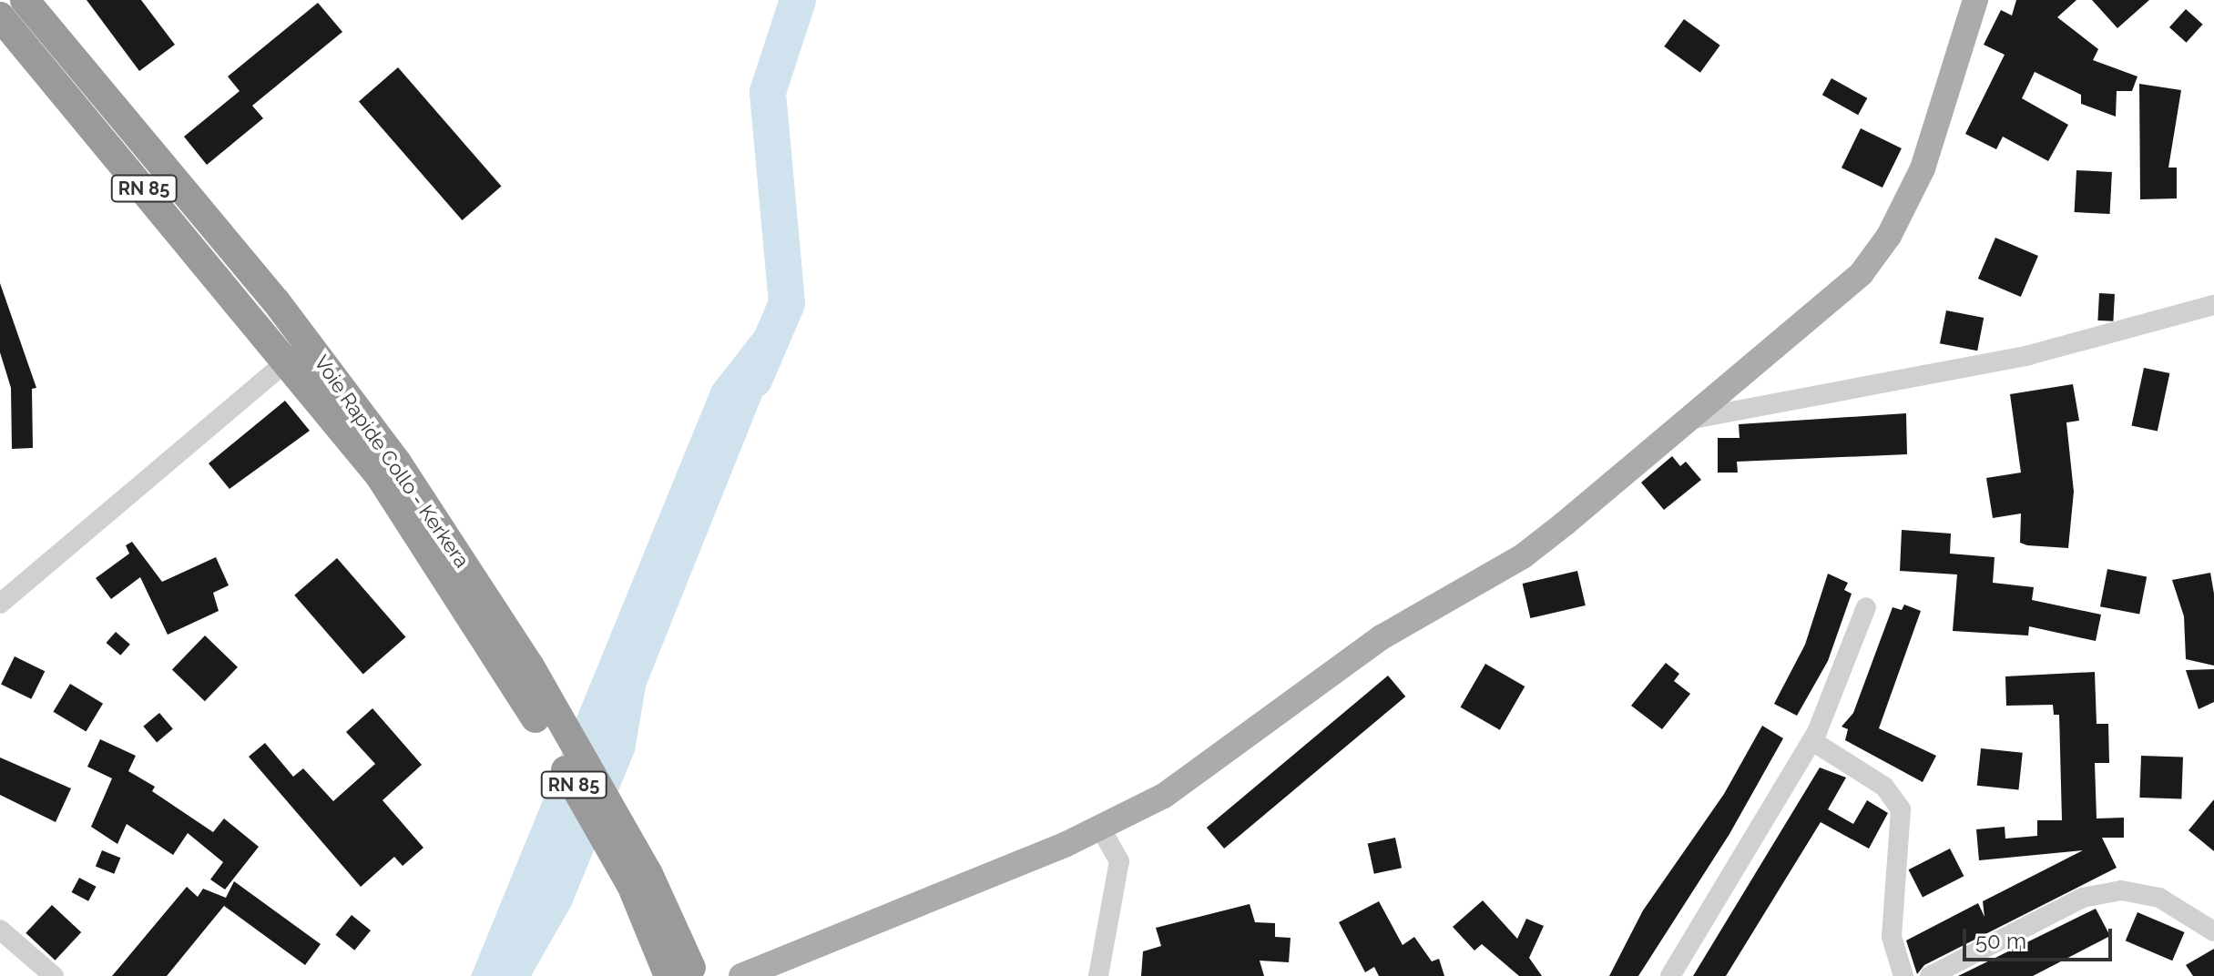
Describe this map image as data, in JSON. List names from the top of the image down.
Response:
{
  "streets": {
    "highway": ["RN 85", "Voie Rapide Collo - Kerkera"]
  },
  "scale_bar": "50 m"
}
